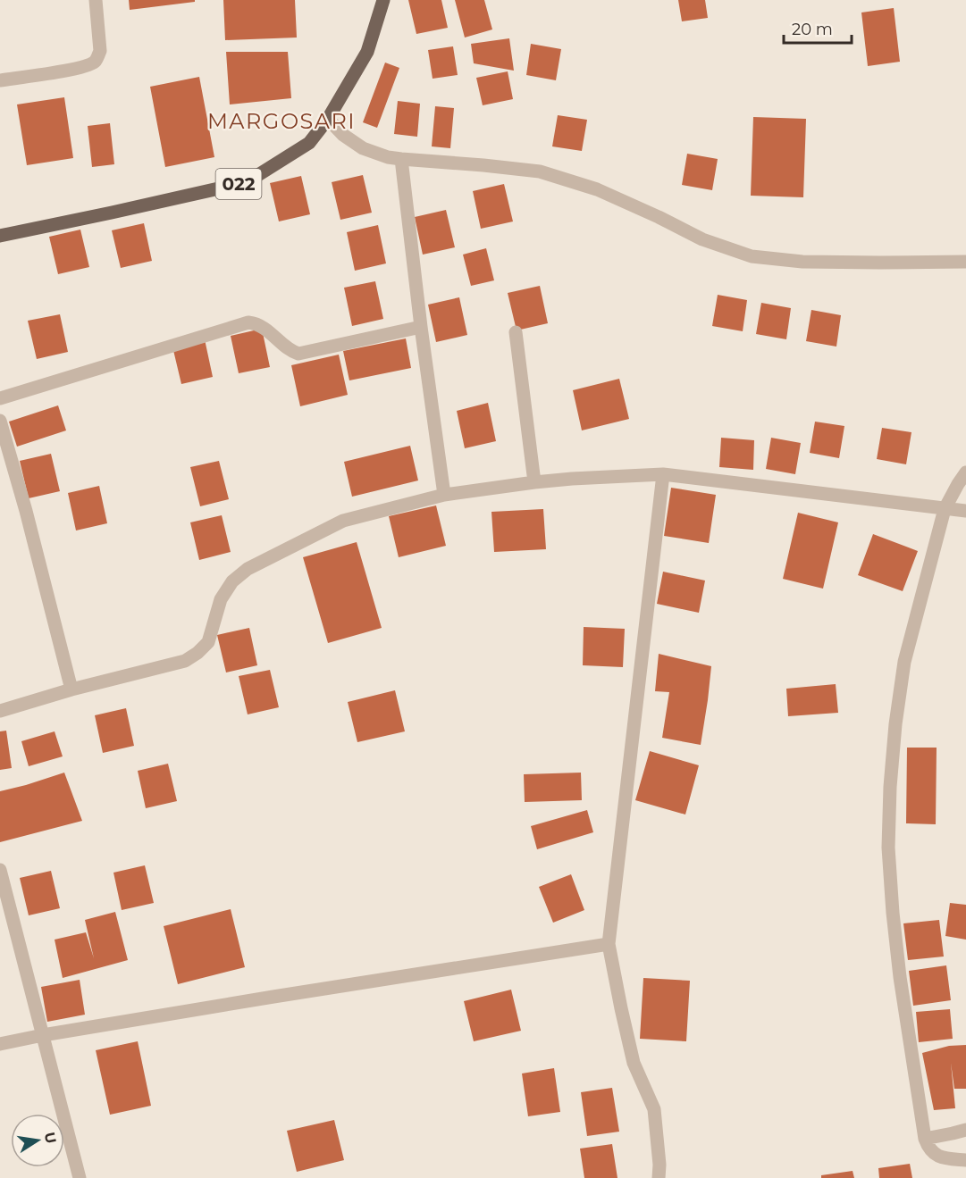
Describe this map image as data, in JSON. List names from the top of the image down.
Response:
{
  "streets": {
    "main road": ["022"]
  },
  "districts": ["MARGOSARI"],
  "scale_bar": "20 m",
  "north": "right"
}
